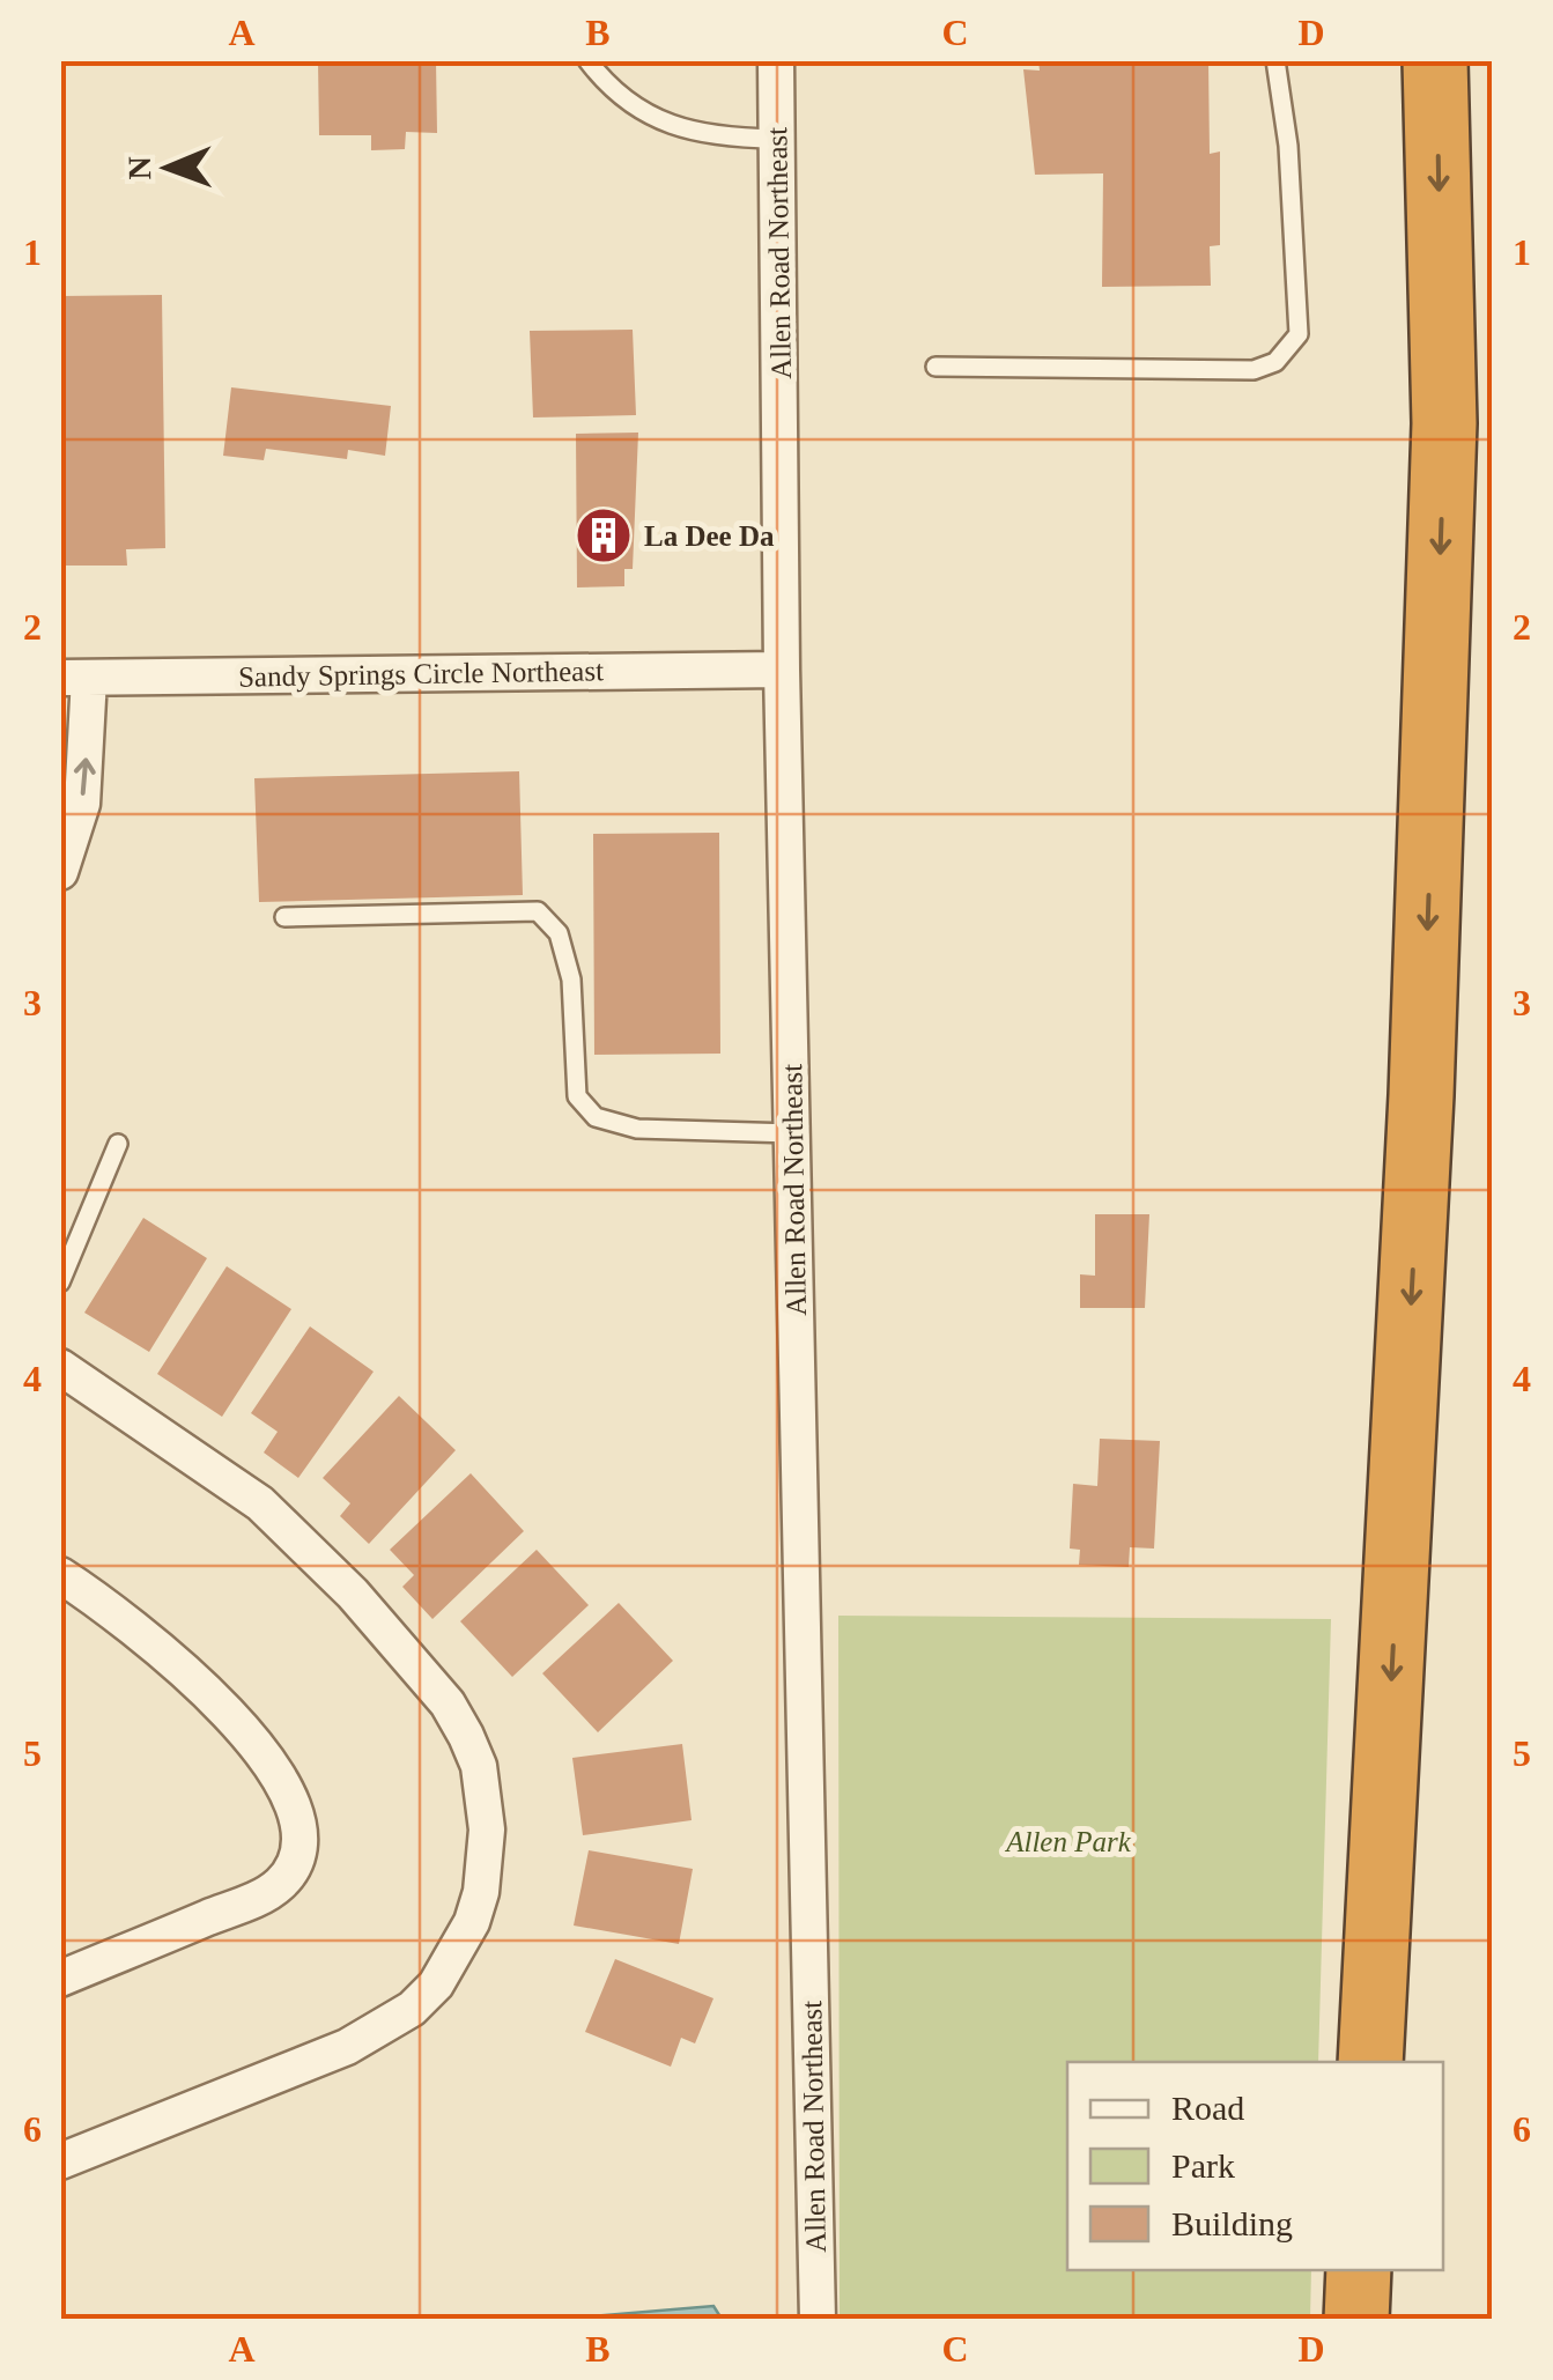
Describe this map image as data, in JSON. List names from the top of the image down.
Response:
{
  "streets": {
    "street": ["Allen Road Northeast", "Sandy Springs Circle Northeast"]
  },
  "crossings": [
    ["Allen Road Northeast", "Sandy Springs Circle Northeast"]
  ],
  "parks": ["Allen Park"],
  "places": {
    "building": ["La Dee Da"]
  },
  "legend": ["Road", "Park", "Building"],
  "north": "left",
  "grid": {
    "columns": [
      "A",
      "B",
      "C",
      "D"
    ],
    "rows": [
      "1",
      "2",
      "3",
      "4",
      "5",
      "6"
    ]
  }
}
